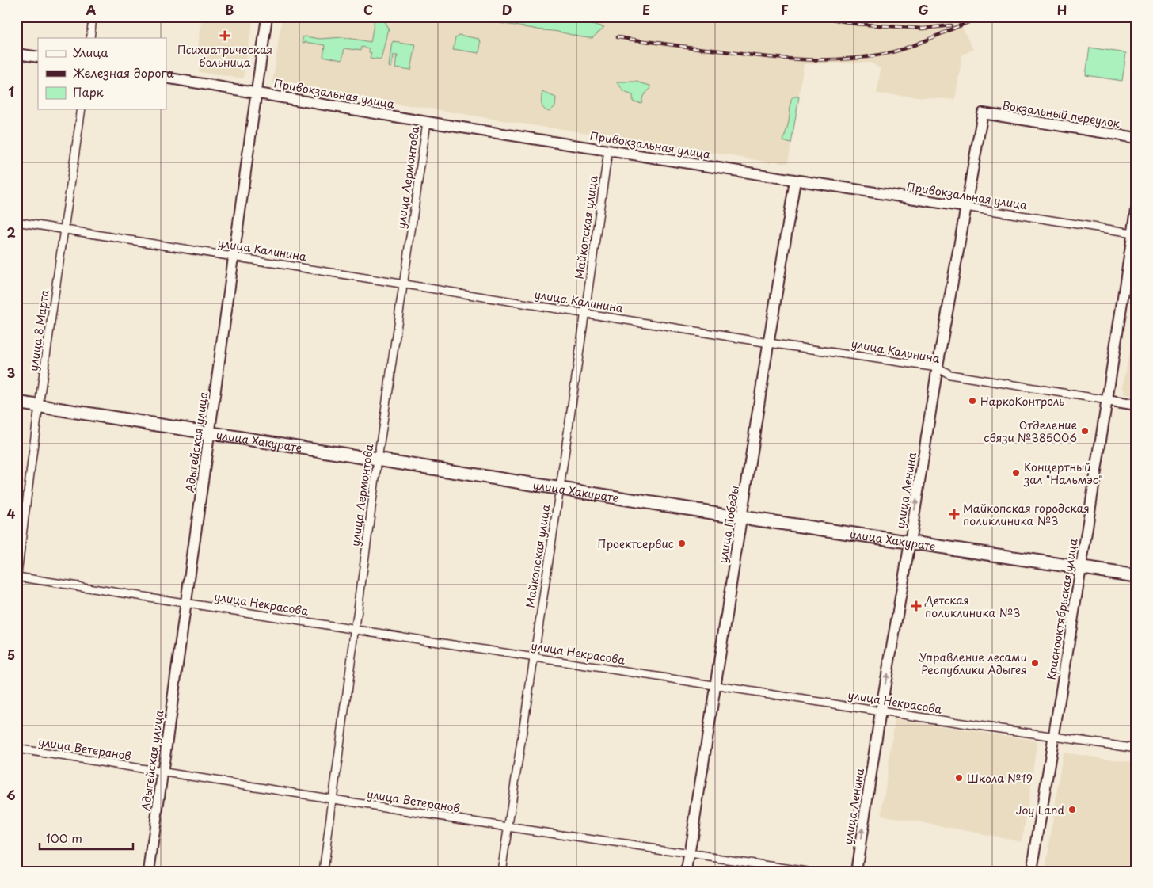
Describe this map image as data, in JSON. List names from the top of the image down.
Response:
{
  "streets": {
    "main road": ["улица Хакурате"],
    "street": [
      "Привокзальная улица",
      "Вокзальный переулок",
      "улица Лермонтова",
      "Майкопская улица",
      "улица Калинина",
      "улица 8 Марта",
      "Адыгейская улица",
      "улица Ленина",
      "улица Победы",
      "улица Некрасова",
      "Краснооктябрьская улица",
      "улица Ветеранов"
    ]
  },
  "crossings": [
    ["Привокзальная улица", "улица Лермонтова"],
    ["Привокзальная улица", "Майкопская улица"],
    ["Привокзальная улица", "Адыгейская улица"],
    ["Привокзальная улица", "улица Ленина"],
    ["Привокзальная улица", "улица Победы"],
    ["Привокзальная улица", "Краснооктябрьская улица"],
    ["Вокзальный переулок", "улица Ленина"],
    ["улица Лермонтова", "улица Калинина"],
    ["улица Лермонтова", "улица Хакурате"],
    ["улица Лермонтова", "улица Некрасова"],
    ["улица Лермонтова", "улица Ветеранов"],
    ["Майкопская улица", "улица Калинина"],
    ["Майкопская улица", "улица Хакурате"],
    ["Майкопская улица", "улица Некрасова"],
    ["Майкопская улица", "улица Ветеранов"],
    ["улица Калинина", "улица 8 Марта"],
    ["улица Калинина", "Адыгейская улица"],
    ["улица Калинина", "улица Ленина"],
    ["улица Калинина", "улица Победы"],
    ["улица Калинина", "Краснооктябрьская улица"],
    ["улица 8 Марта", "улица Хакурате"],
    ["улица 8 Марта", "улица Некрасова"],
    ["улица Хакурате", "Адыгейская улица"],
    ["улица Хакурате", "улица Ленина"],
    ["улица Хакурате", "улица Победы"],
    ["улица Хакурате", "Краснооктябрьская улица"],
    ["Адыгейская улица", "улица Некрасова"],
    ["Адыгейская улица", "улица Ветеранов"],
    ["улица Ленина", "улица Некрасова"],
    ["улица Победы", "улица Некрасова"],
    ["улица Победы", "улица Ветеранов"],
    ["улица Некрасова", "Краснооктябрьская улица"]
  ],
  "one_way": ["улица Ленина"],
  "places": {
    "health": ["Психиатрическая больница", "Майкопская городская поликлиника №3", "Детская поликлиника №3"],
    "other": [
      "НаркоКонтроль",
      "Отделение связи №385006",
      "Концертный зал \"Нальмэс\"",
      "Проектсервис",
      "Управление лесами Республики Адыгея",
      "Школа №19",
      "Joy Land"
    ]
  },
  "legend": ["Улица", "Железная дорога", "Парк"],
  "scale_bar": "100 m",
  "grid": {
    "columns": [
      "A",
      "B",
      "C",
      "D",
      "E",
      "F",
      "G",
      "H"
    ],
    "rows": [
      "1",
      "2",
      "3",
      "4",
      "5",
      "6"
    ]
  }
}
